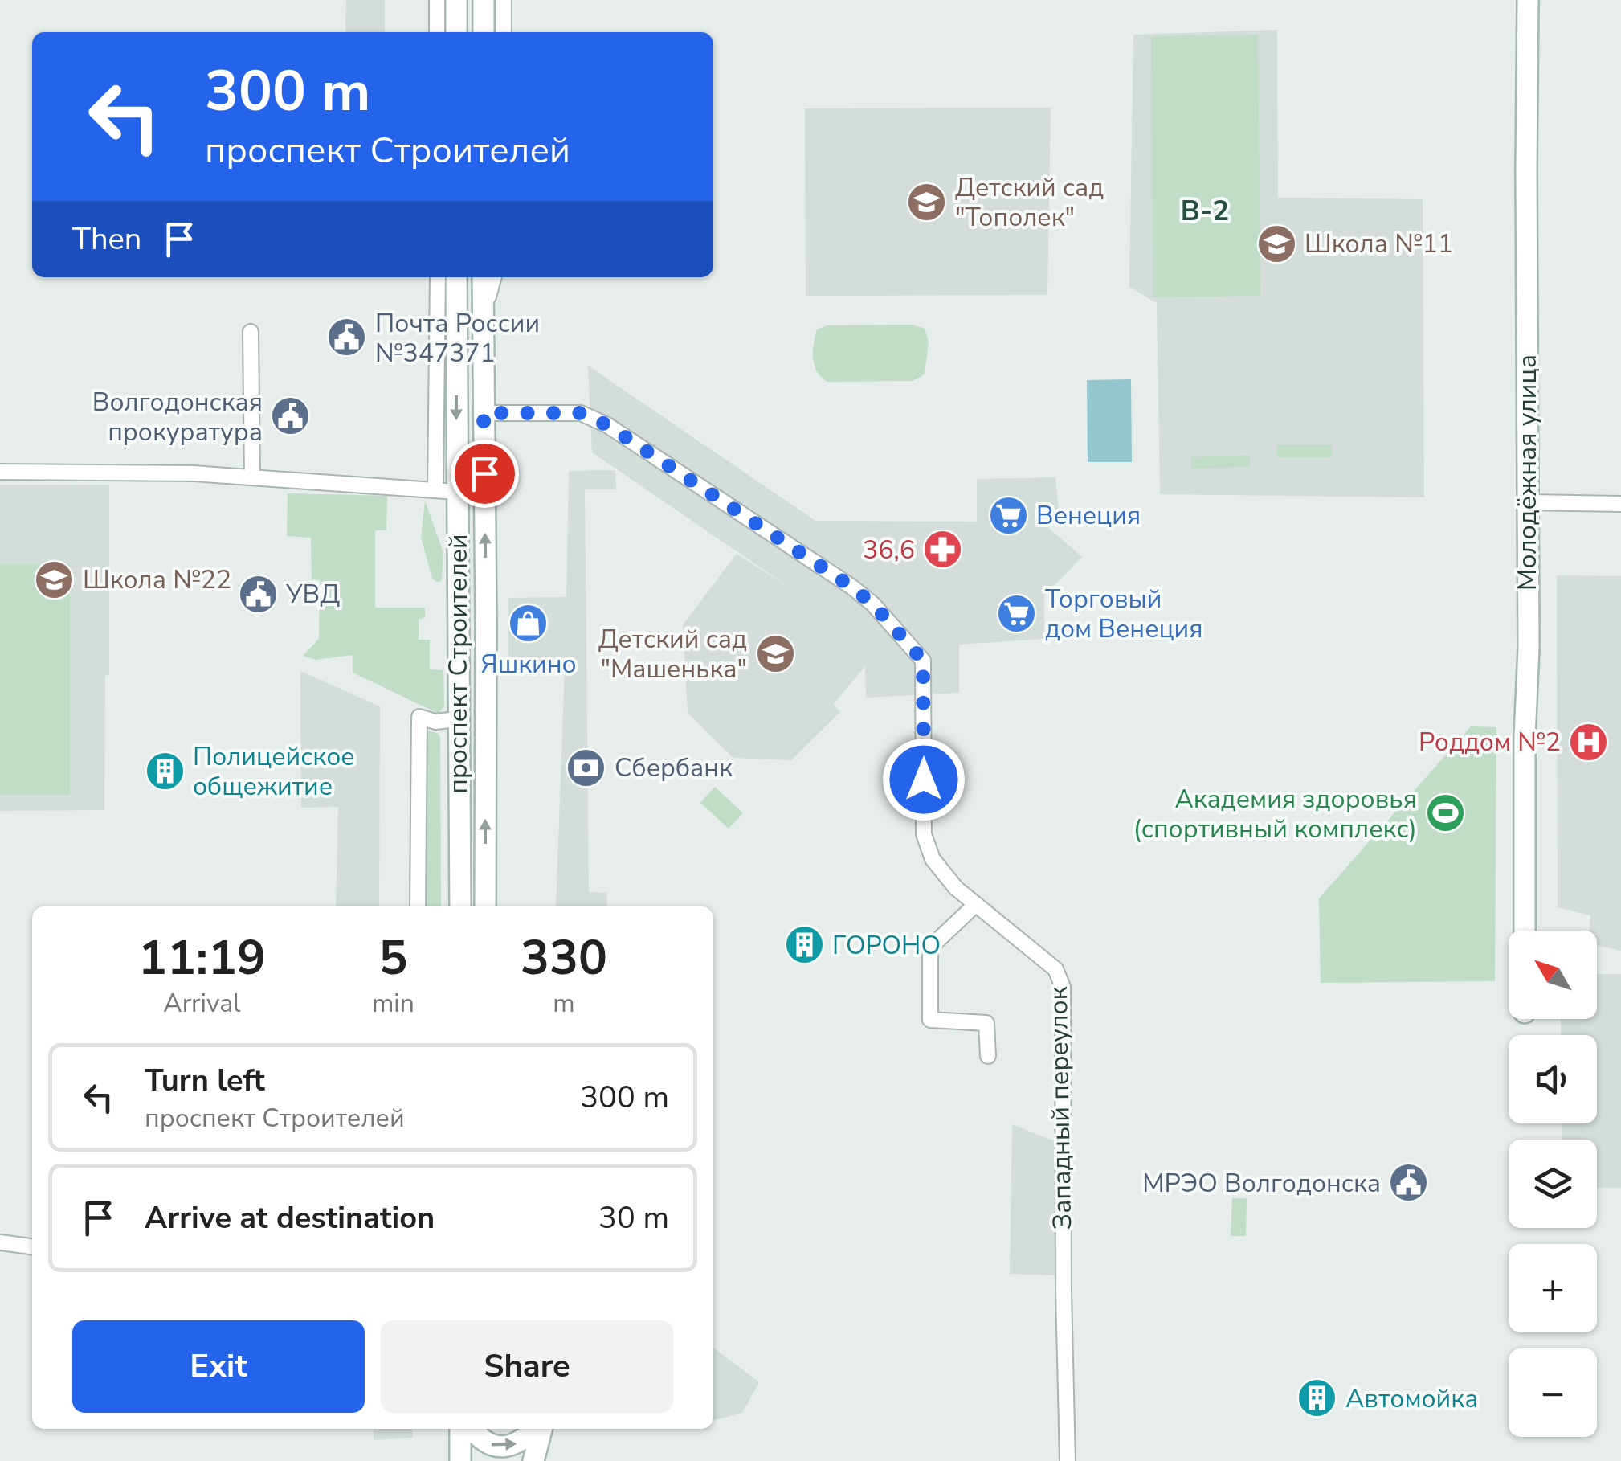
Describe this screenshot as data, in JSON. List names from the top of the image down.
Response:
{
  "streets": {
    "main road": ["Молодёжная улица", "проспект Строителей"],
    "street": ["Западный переулок"]
  },
  "crossings": [
    ["проспект Строителей", "Западный переулок"]
  ],
  "districts": ["В-2"],
  "places": {
    "school or university": [
      "Детский сад \"Тополек\"",
      "Школа №11",
      "Школа №22",
      "Детский сад \"Машенька\""
    ],
    "public building": [
      "Почта России №347371",
      "Волгодонская прокуратура",
      "УВД",
      "МРЭО Волгодонска"
    ],
    "supermarket": ["Венеция", "Торговый дом Венеция"],
    "pharmacy": ["36,6"],
    "shop": ["Яшкино"],
    "hospital": ["Роддом №2"],
    "bank": ["Сбербанк"],
    "building": ["Полицейское общежитие", "ГОРОНО", "Автомойка"],
    "sports": ["Академия здоровья (спортивный комплекс)"]
  },
  "north": "top left",
  "page": {
    "turn": ["300 m", "проспект Строителей"],
    "then": "Then",
    "eta": [
      "11:19",
      "Arrival",
      "5",
      "min",
      "330",
      "m"
    ],
    "map_buttons": ["+", "−"],
    "list": [
      {
        "name": "Turn left",
        "note": "проспект Строителей",
        "value": "300 m"
      },
      {
        "name": "Arrive at destination",
        "value": "30 m"
      }
    ],
    "buttons": ["Exit", "Share"]
  }
}
